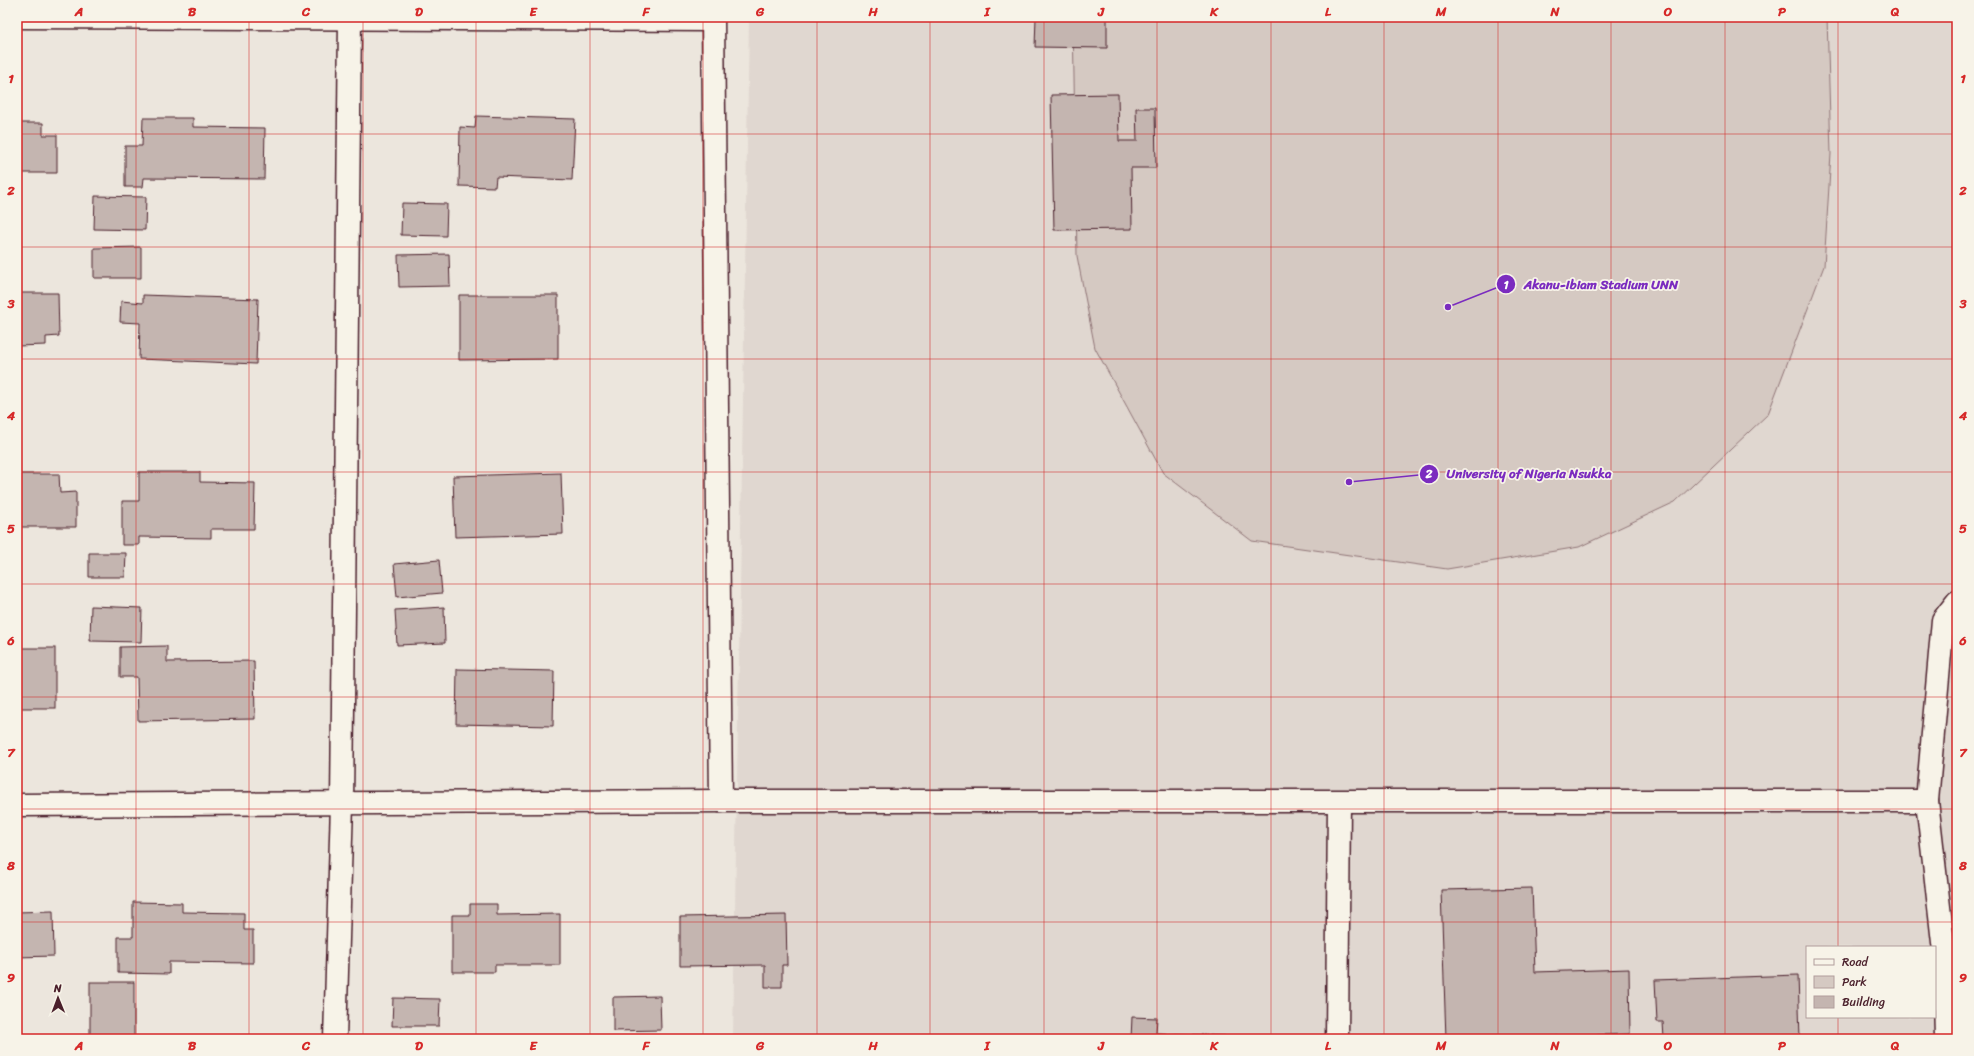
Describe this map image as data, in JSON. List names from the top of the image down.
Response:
{
  "places": ["Akanu-Ibiam Stadium UNN", "University of Nigeria Nsukka"],
  "legend": ["Road", "Park", "Building"],
  "north": "top",
  "grid": {
    "columns": [
      "A",
      "B",
      "C",
      "D",
      "E",
      "F",
      "G",
      "H",
      "I",
      "J",
      "K",
      "L",
      "M",
      "N",
      "O",
      "P",
      "Q"
    ],
    "rows": [
      "1",
      "2",
      "3",
      "4",
      "5",
      "6",
      "7",
      "8",
      "9"
    ]
  }
}
